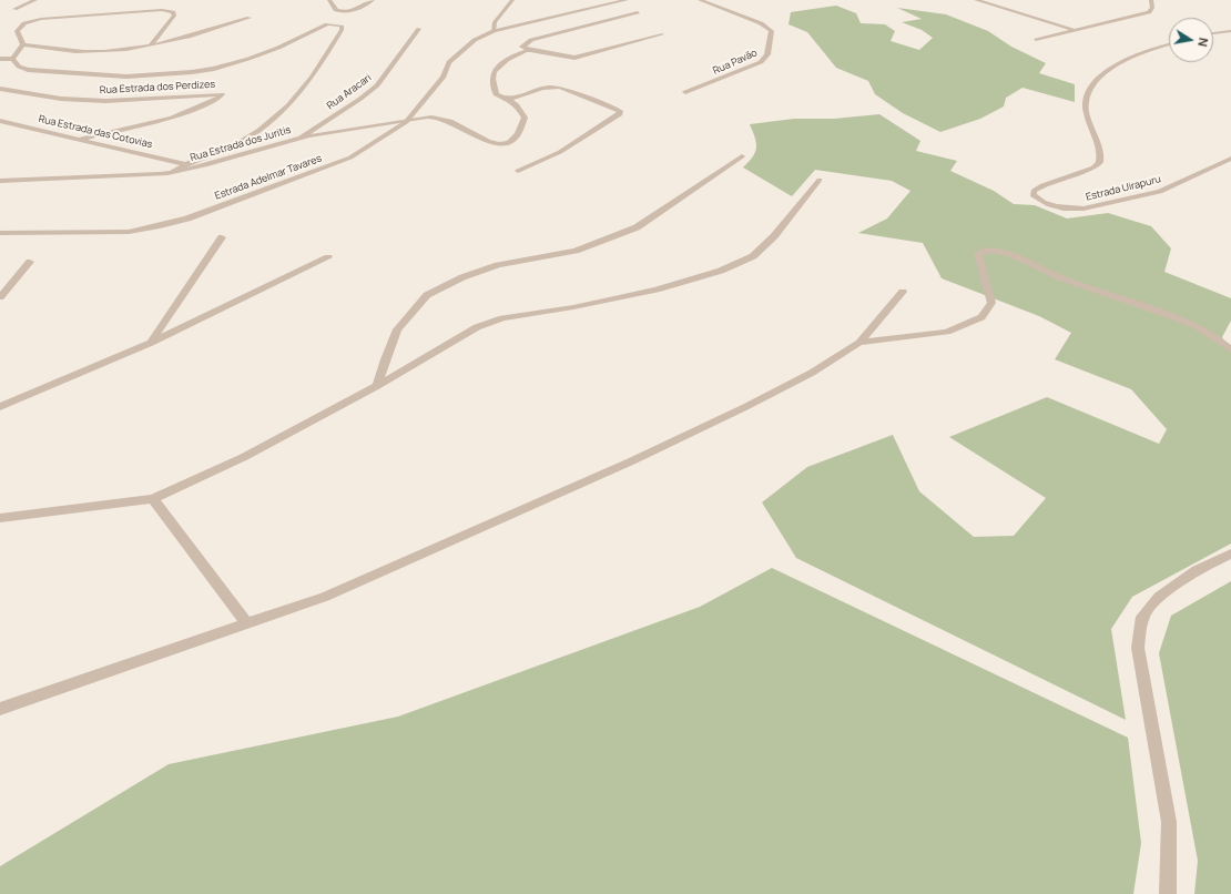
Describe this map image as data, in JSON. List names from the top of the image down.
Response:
{
  "streets": {
    "street": [
      "Rua Pavão",
      "Rua Estrada dos Perdizes",
      "Rua Aracari",
      "Rua Estrada das Cotovias",
      "Rua Estrada dos Juritis",
      "Estrada Adelmar Tavares",
      "Estrada Uirapuru"
    ]
  },
  "crossings": [
    ["Rua Estrada dos Perdizes", "Rua Estrada das Cotovias"],
    ["Rua Aracari", "Rua Estrada dos Juritis"],
    ["Rua Estrada dos Juritis", "Estrada Adelmar Tavares"]
  ],
  "north": "right"
}
